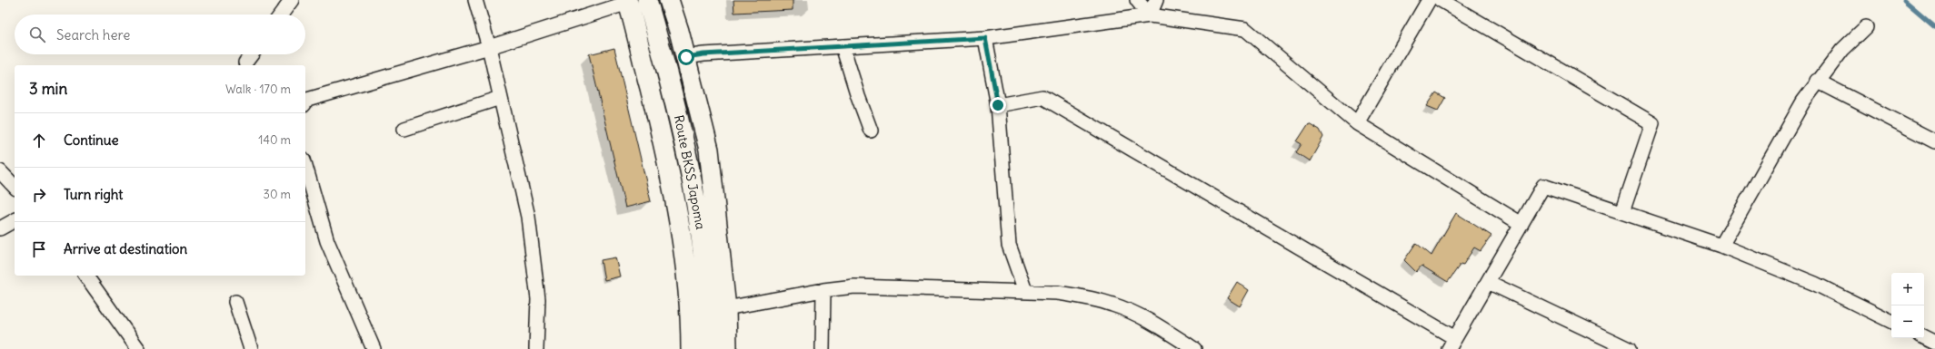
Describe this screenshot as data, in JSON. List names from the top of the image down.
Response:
{
  "streets": {
    "main road": ["Route BKSS Japoma"]
  },
  "page": {
    "search": "Search here",
    "heading": ["3 min", "Walk · 170 m"],
    "list": [
      ["Continue", "140 m"],
      ["Turn right", "30 m"],
      "Arrive at destination"
    ],
    "map_buttons": ["+", "−"]
  }
}
